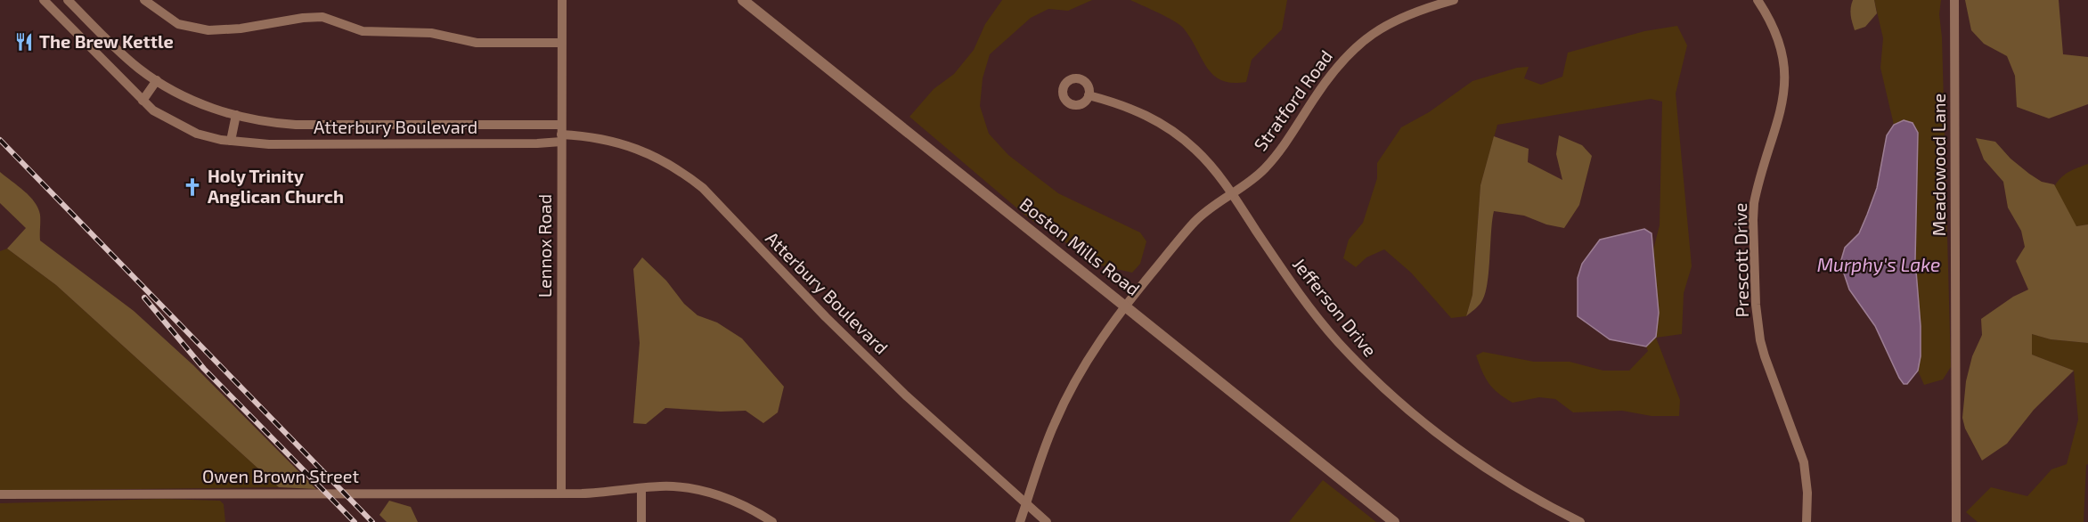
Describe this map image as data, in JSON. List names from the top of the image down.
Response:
{
  "streets": {
    "street": [
      "Stratford Road",
      "Atterbury Boulevard",
      "Meadowood Lane",
      "Lennox Road",
      "Boston Mills Road",
      "Prescott Drive",
      "Jefferson Drive",
      "Owen Brown Street"
    ]
  },
  "crossings": [
    ["Stratford Road", "Atterbury Boulevard"],
    ["Stratford Road", "Boston Mills Road"],
    ["Stratford Road", "Jefferson Drive"],
    ["Atterbury Boulevard", "Lennox Road"],
    ["Lennox Road", "Owen Brown Street"]
  ],
  "water": ["Murphy's Lake"],
  "places": {
    "restaurant": ["The Brew Kettle"],
    "church": ["Holy Trinity Anglican Church"]
  }
}
